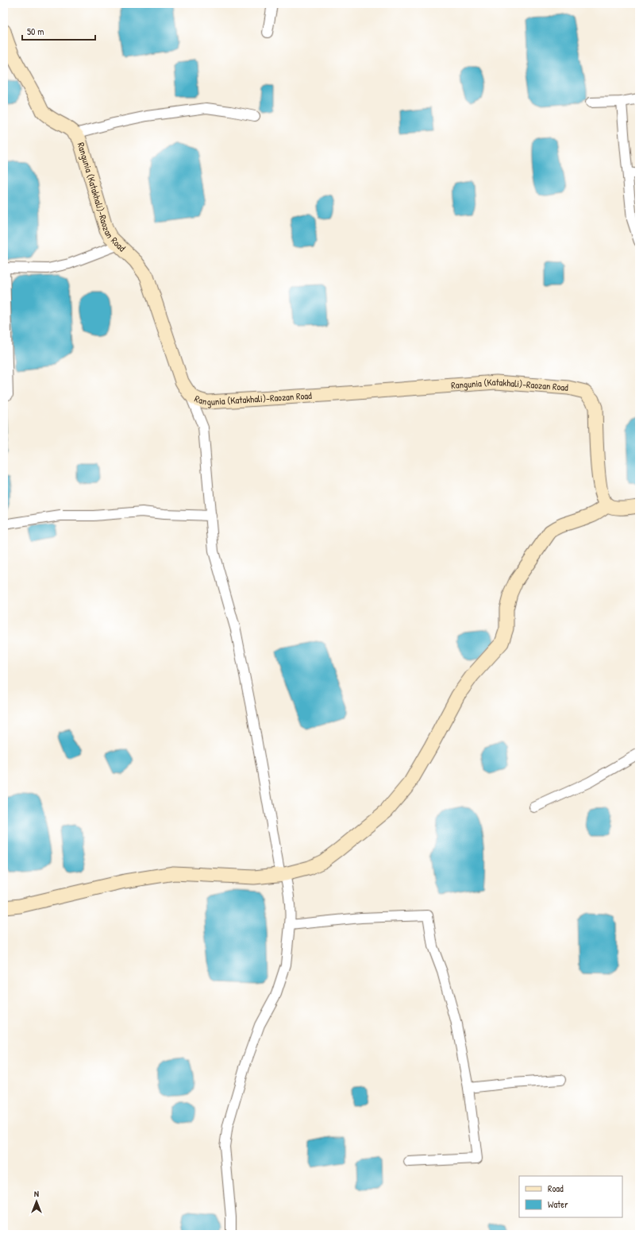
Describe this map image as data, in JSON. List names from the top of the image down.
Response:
{
  "streets": {
    "main road": ["Rangunia (Katakhali)-Raozan Road"]
  },
  "legend": ["Road", "Water"],
  "scale_bar": "50 m",
  "north": "top"
}
